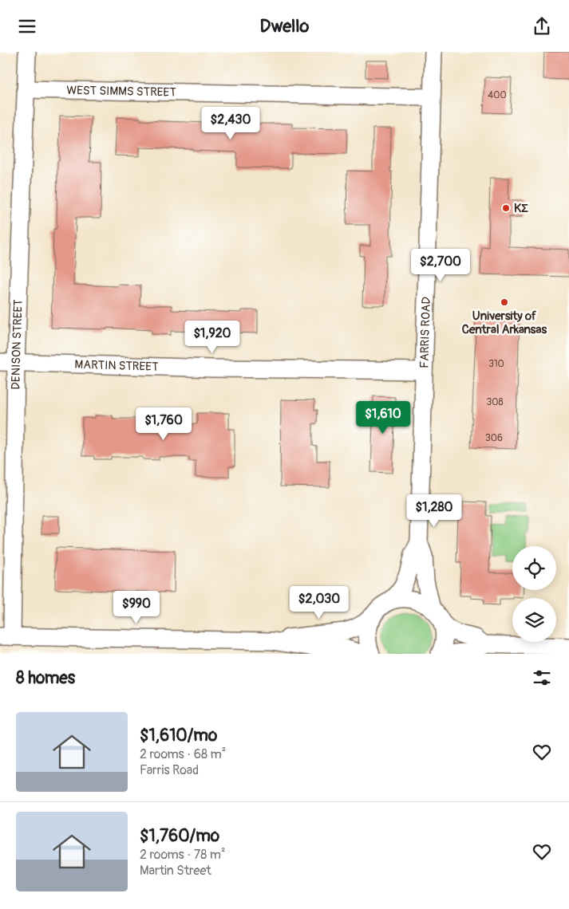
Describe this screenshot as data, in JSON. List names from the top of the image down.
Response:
{
  "streets": {
    "street": [
      "WEST SIMMS STREET",
      "FARRIS ROAD",
      "DENISON STREET",
      "MARTIN STREET"
    ]
  },
  "crossings": [
    ["WEST SIMMS STREET", "FARRIS ROAD"],
    ["WEST SIMMS STREET", "DENISON STREET"],
    ["FARRIS ROAD", "MARTIN STREET"],
    ["DENISON STREET", "MARTIN STREET"]
  ],
  "places": ["KΣ", "University of Central Arkansas"],
  "house_numbers": [
    "400",
    "310",
    "308",
    "306"
  ],
  "page": {
    "header": "Dwello",
    "price": [
      "$2,430",
      "$2,700",
      "$1,920",
      "$1,610",
      "$1,760",
      "$1,280",
      "$2,030",
      "$990"
    ],
    "heading": "8 homes",
    "list": [
      {
        "name": "$1,610/mo",
        "note": "2 rooms · 68 m² · Farris Road"
      },
      {
        "name": "$1,760/mo",
        "note": "2 rooms · 78 m² · Martin Street"
      }
    ]
  }
}
